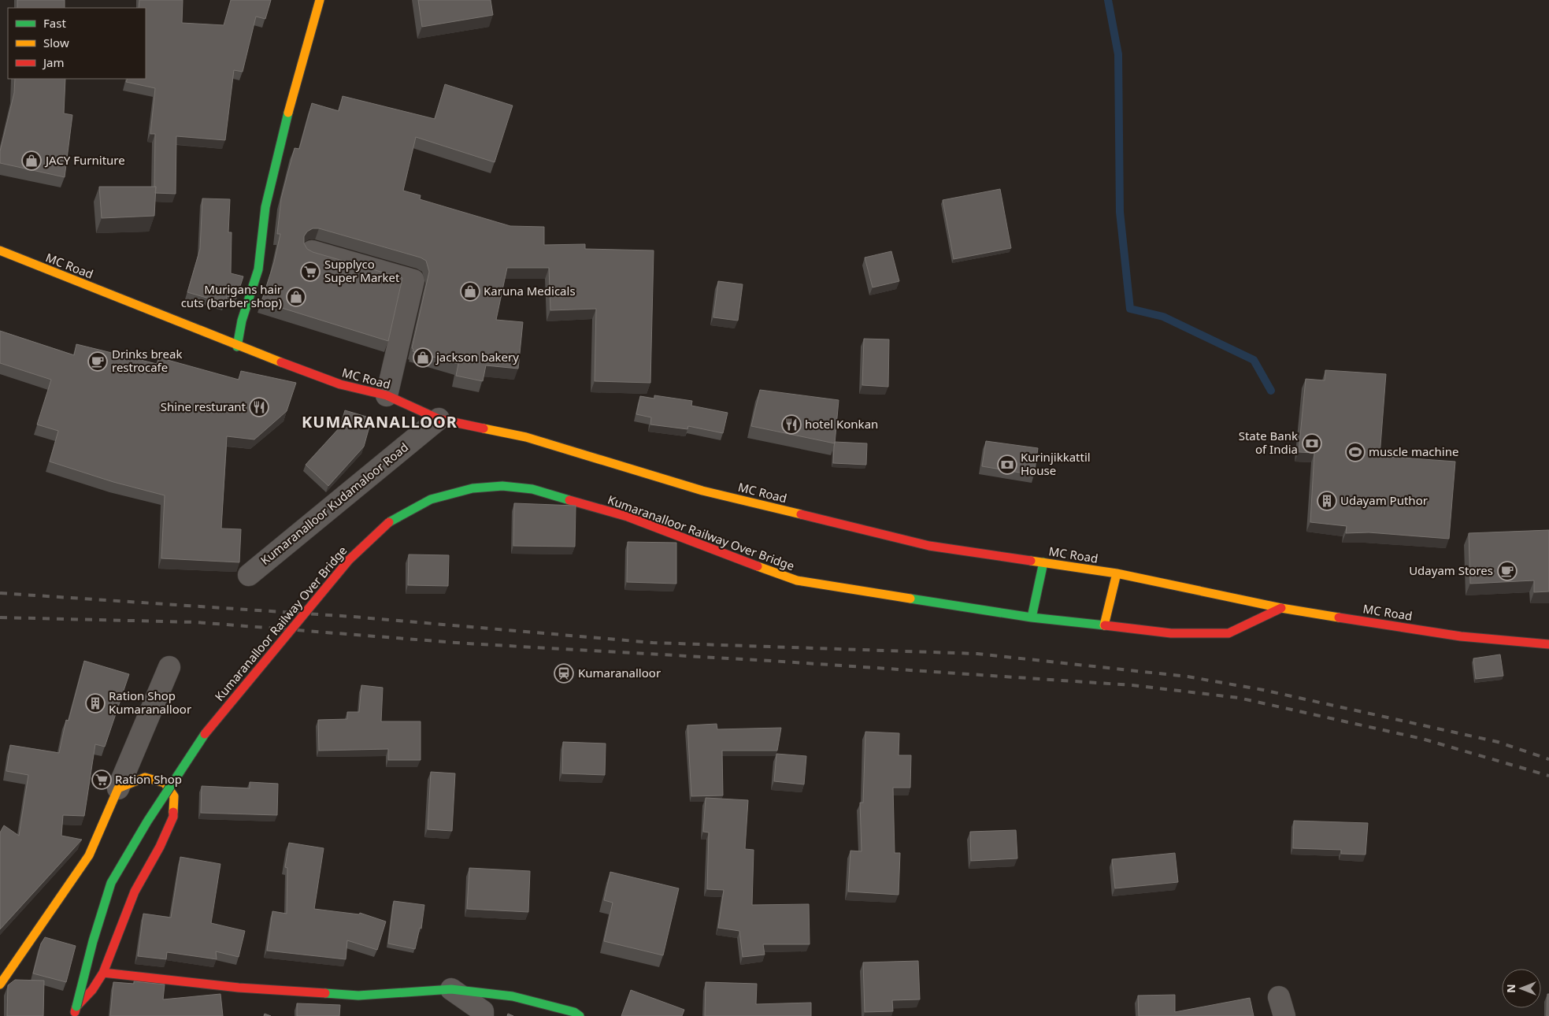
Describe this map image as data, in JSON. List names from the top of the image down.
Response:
{
  "streets": {
    "main road": ["MC Road", "Kumaranalloor Railway Over Bridge"],
    "street": ["Kumaranalloor Kudamaloor Road"]
  },
  "crossings": [
    ["MC Road", "Kumaranalloor Kudamaloor Road"],
    ["MC Road", "Kumaranalloor Railway Over Bridge"]
  ],
  "districts": ["KUMARANALLOOR"],
  "places": {
    "shop": [
      "JACY Furniture",
      "Karuna Medicals",
      "Murigans hair cuts (barber shop)",
      "jackson bakery"
    ],
    "supermarket": ["Supplyco Super Market", "Ration Shop"],
    "cafe": ["Drinks break restrocafe", "Udayam Stores"],
    "restaurant": ["Shine resturant", "hotel Konkan"],
    "bank": ["State Bank of India", "Kurinjikkattil House"],
    "sports": ["muscle machine"],
    "building": ["Udayam Puthor", "Ration Shop Kumaranalloor"],
    "station": ["Kumaranalloor"]
  },
  "legend": ["Fast", "Slow", "Jam"],
  "north": "left"
}
